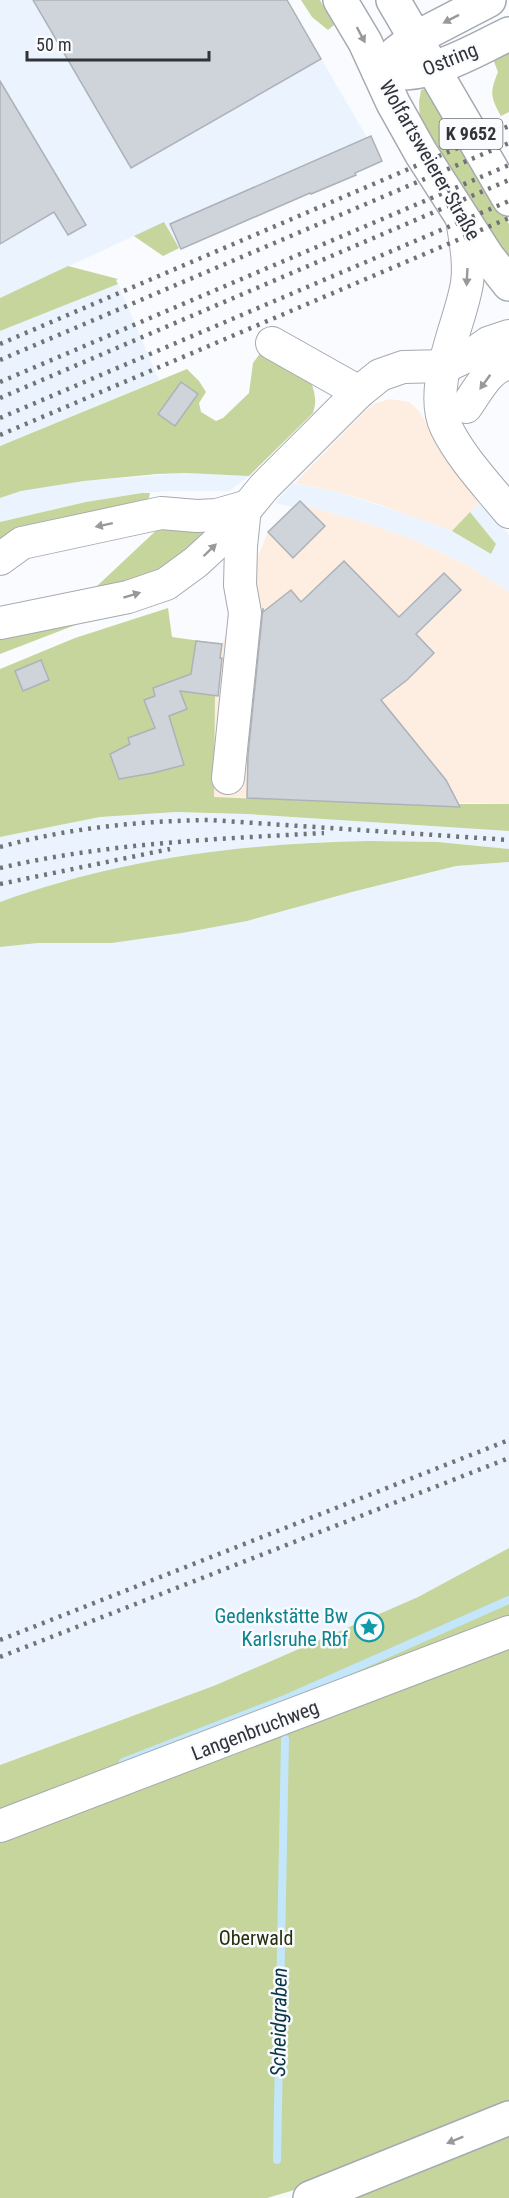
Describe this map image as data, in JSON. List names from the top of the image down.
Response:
{
  "streets": {
    "main road": ["Ostring", "K 9652", "Wolfartsweierer Straße"],
    "street": ["Langenbruchweg"]
  },
  "crossings": [
    ["Ostring", "K 9652"],
    ["Ostring", "Wolfartsweierer Straße"]
  ],
  "water": ["Scheidgraben"],
  "parks": ["Oberwald"],
  "places": {
    "place": ["Gedenkstätte Bw Karlsruhe Rbf"]
  },
  "scale_bar": "50 m"
}
